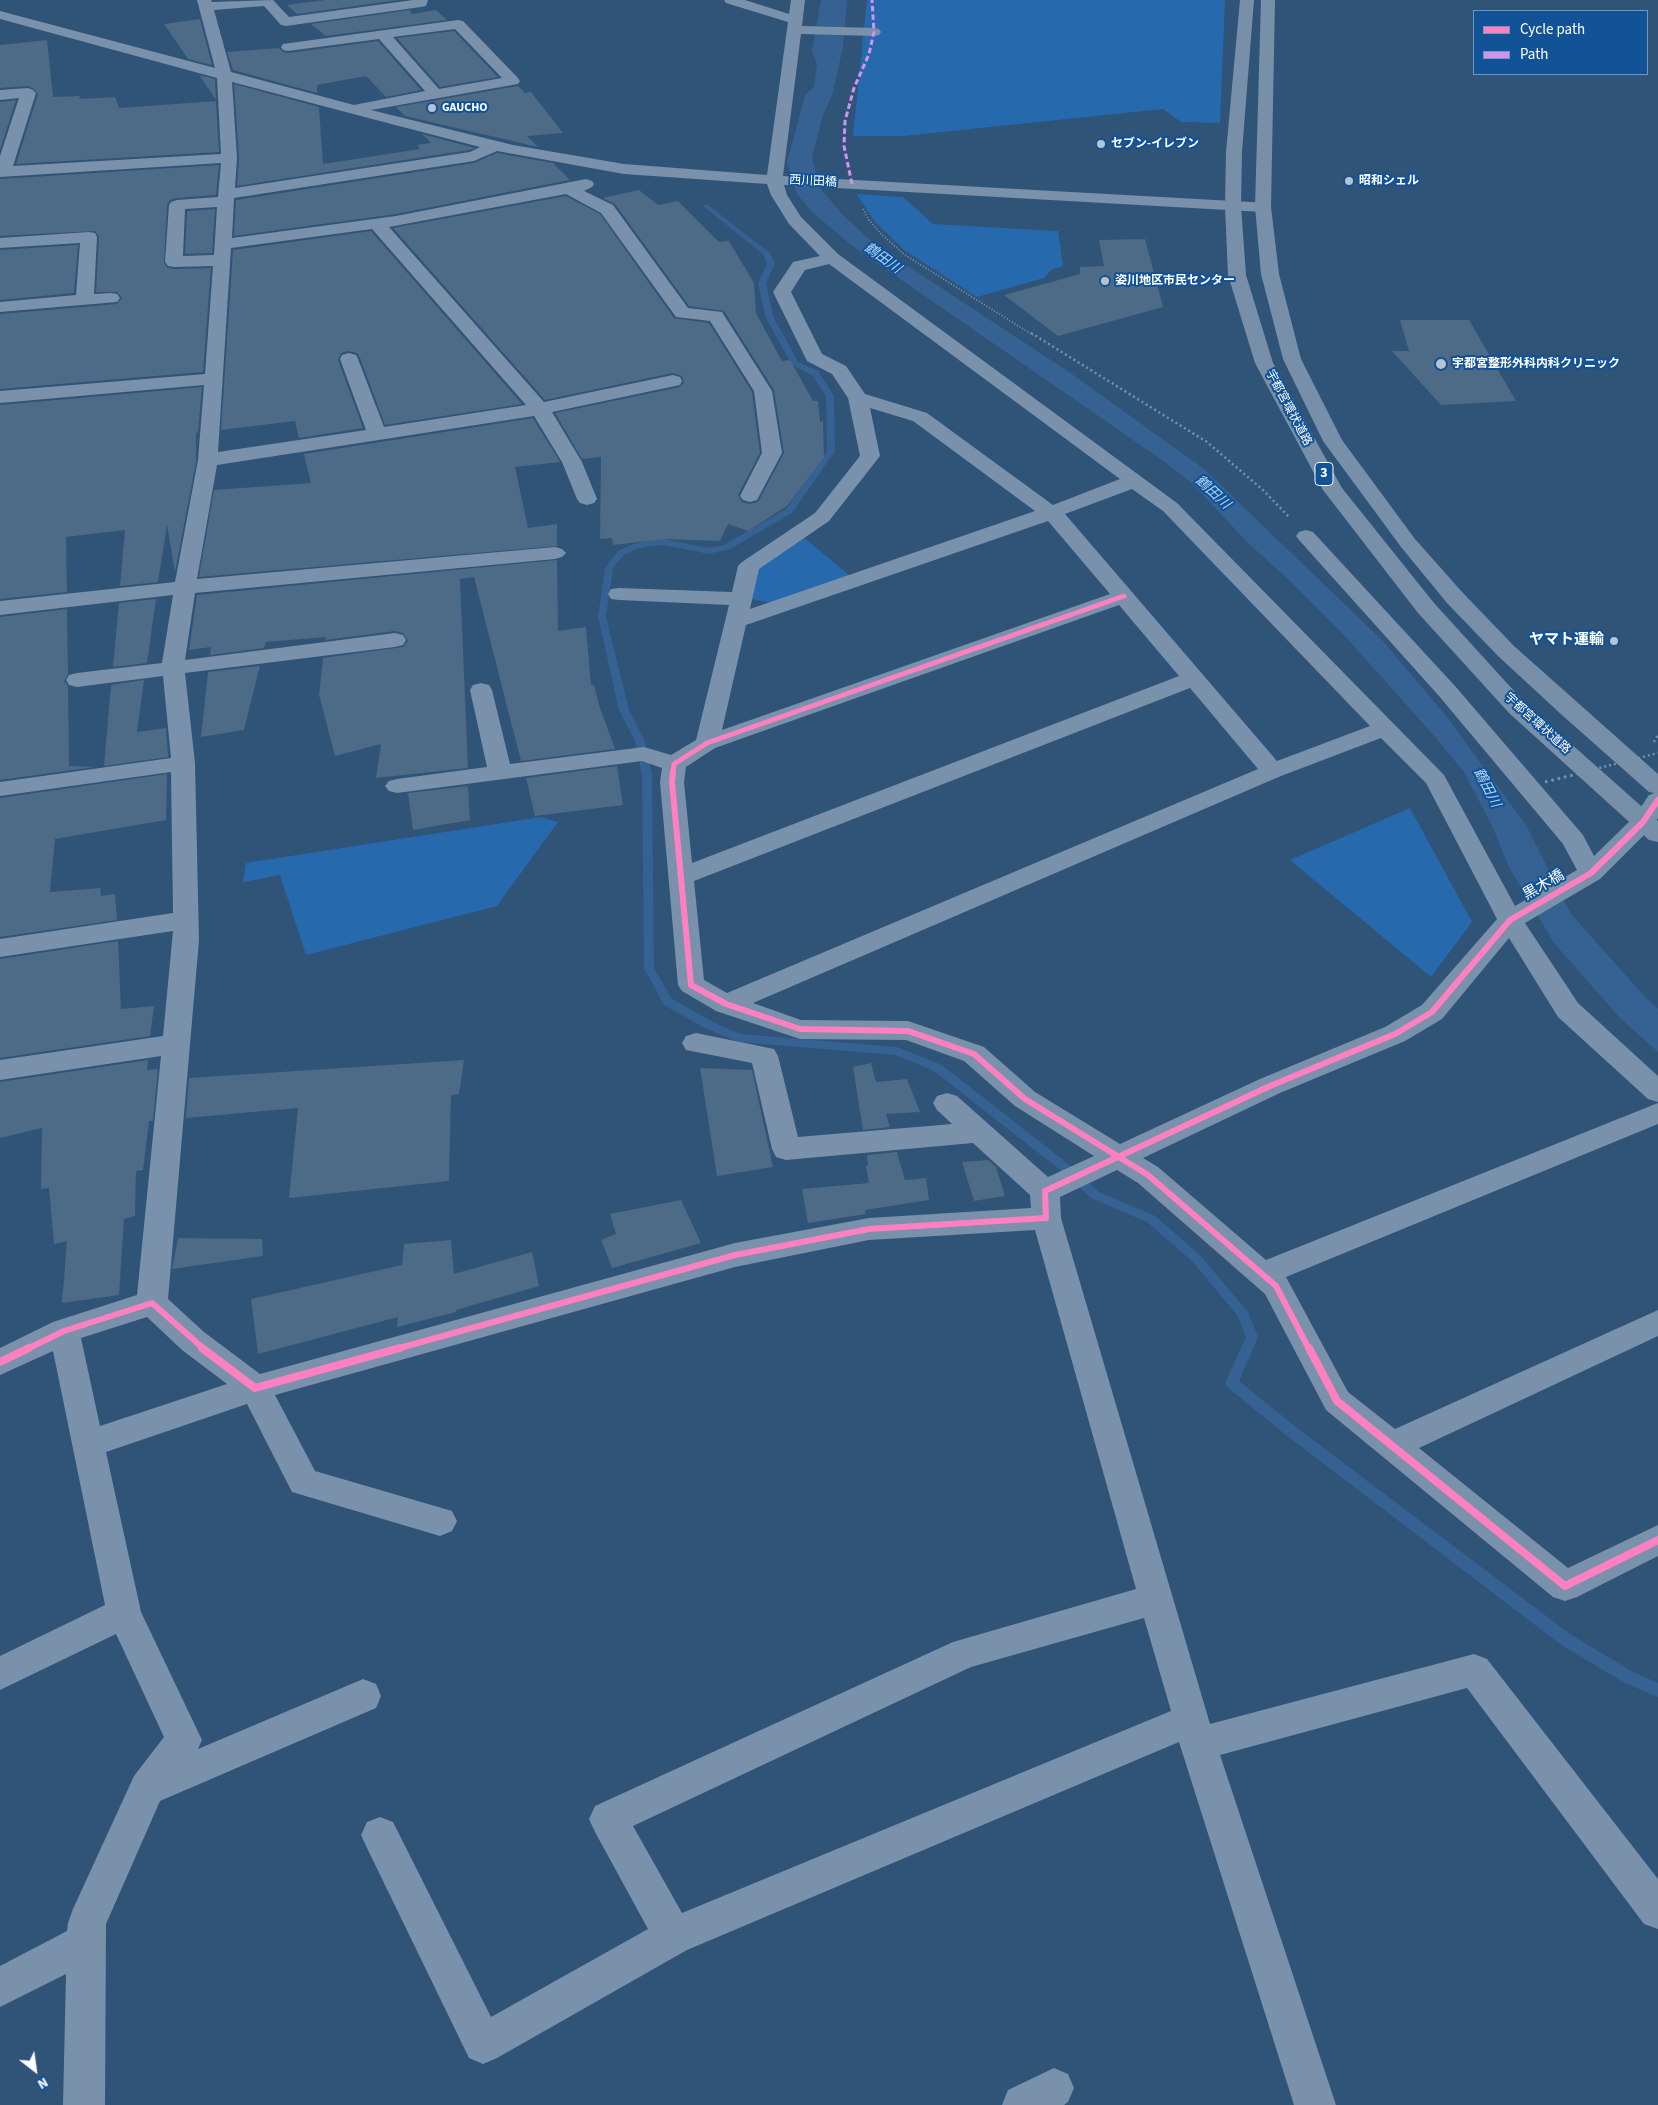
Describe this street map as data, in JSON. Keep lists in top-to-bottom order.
{
  "streets": {
    "main road": ["宇都宮環状道路", "3"],
    "street": ["西川田橋", "黒木橋"]
  },
  "crossings": [
    ["西川田橋", "宇都宮環状道路"],
    ["宇都宮環状道路", "黒木橋"]
  ],
  "water": ["鶴田川"],
  "places": [
    "GAUCHO",
    "セブン-イレブン",
    "昭和シェル",
    "姿川地区市民センター",
    "宇都宮整形外科内科クリニック",
    "ヤマト運輸"
  ],
  "legend": ["Cycle path", "Path"],
  "north": "bottom right"
}
